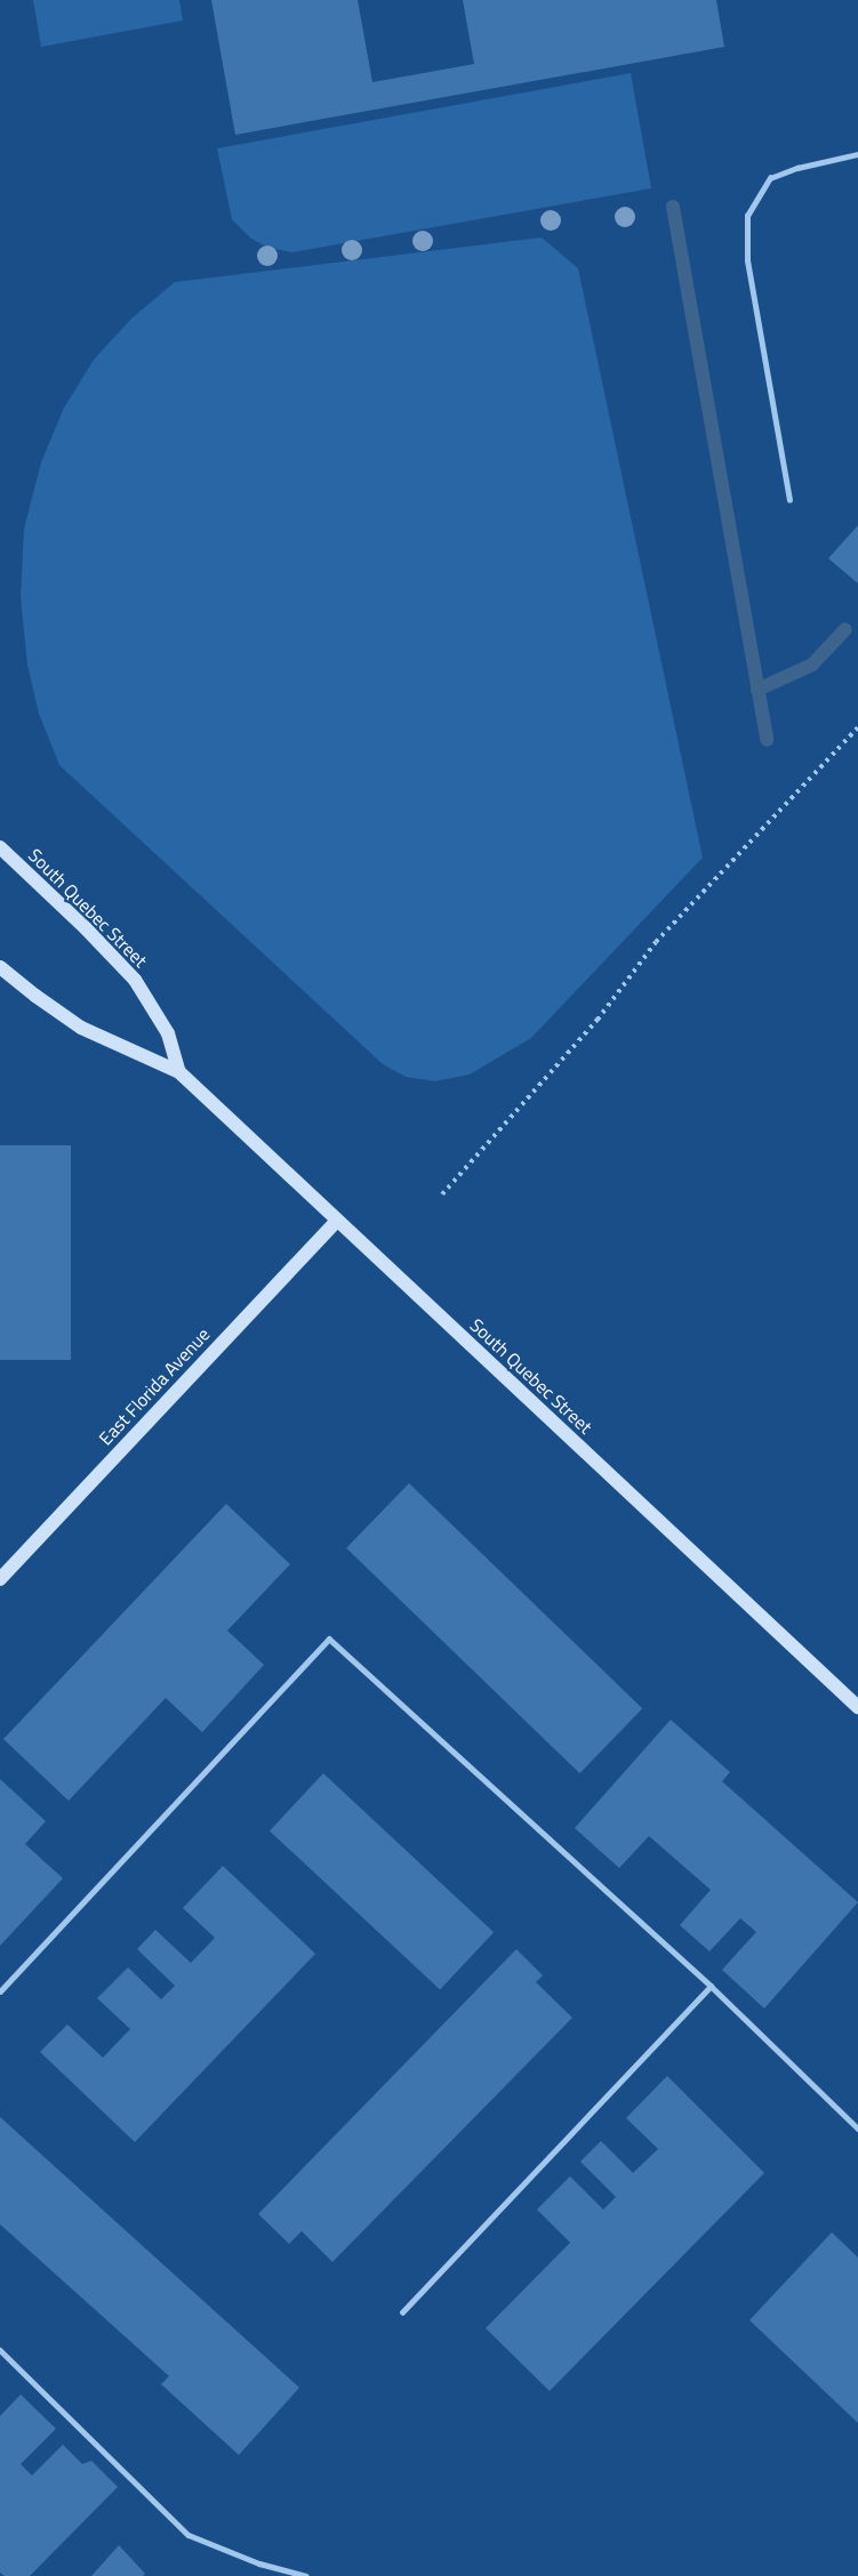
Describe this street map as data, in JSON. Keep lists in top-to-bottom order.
{
  "streets": {
    "main road": ["South Quebec Street", "East Florida Avenue"]
  },
  "crossings": [
    ["South Quebec Street", "East Florida Avenue"]
  ]
}
